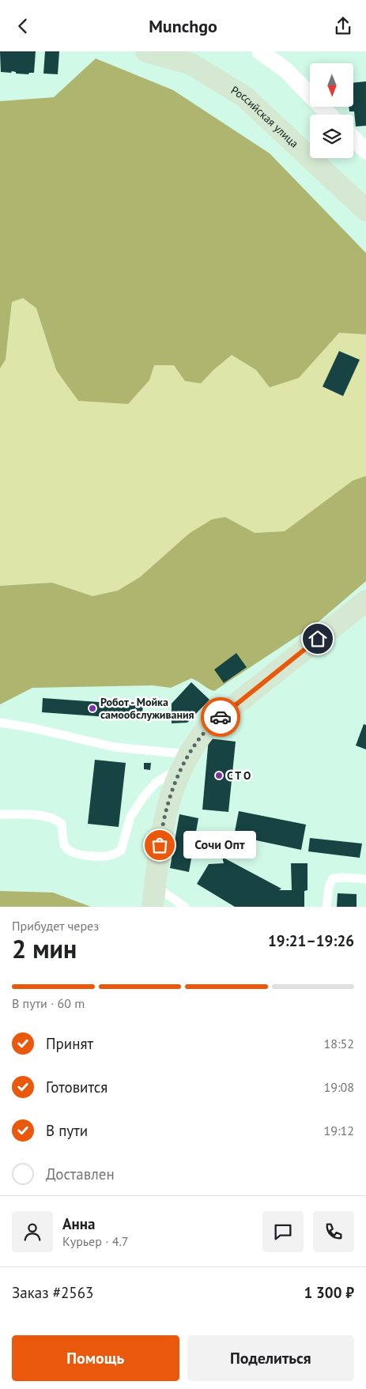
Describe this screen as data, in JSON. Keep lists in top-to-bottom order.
{
  "streets": {
    "main road": ["Российская улица"]
  },
  "places": ["Робот - Мойка самообслуживания", "С Т О", "Сочи Опт"],
  "north": "bottom",
  "page": {
    "header": "Munchgo",
    "bubble": "Сочи Опт",
    "heading": ["2 мин", "Прибудет через", "19:21–19:26"],
    "panel": [
      "Анна",
      "Курьер · 4.7",
      "Заказ #2563",
      "1 300 ₽"
    ],
    "bar": "В пути · 60 m",
    "list": [
      ["Принят", "18:52"],
      ["Готовится", "19:08"],
      ["В пути", "19:12"],
      "Доставлен"
    ],
    "buttons": ["Помощь", "Поделиться"]
  }
}
